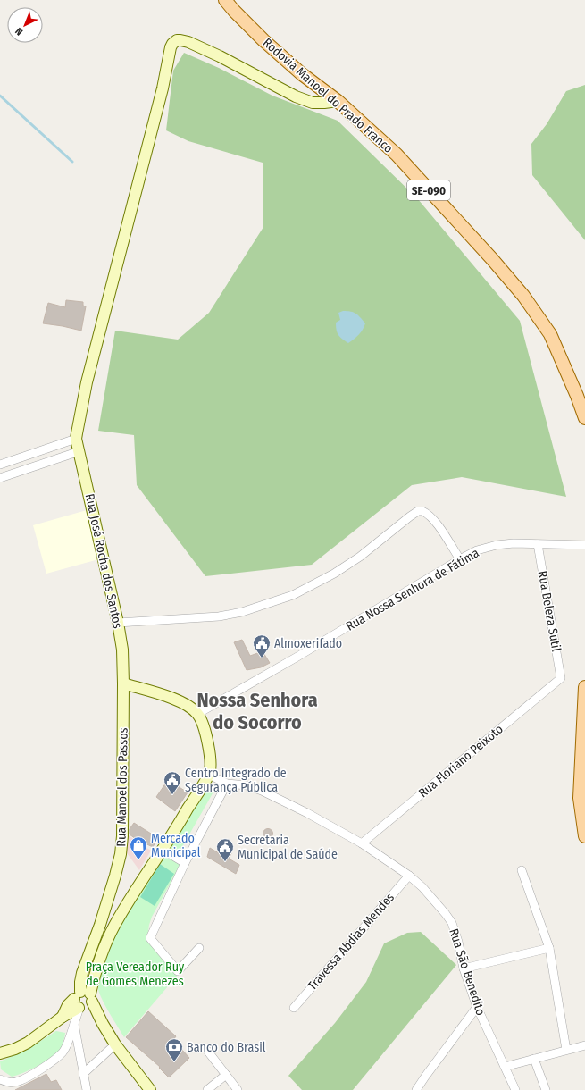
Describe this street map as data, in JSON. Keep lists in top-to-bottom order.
{
  "streets": {
    "main road": ["Rodovia Manoel do Prado Franco", "SE-090"],
    "street": [
      "Rua José Rocha dos Santos",
      "Rua Nossa Senhora de Fátima",
      "Rua Beleza Sutil",
      "Rua Floriano Peixoto",
      "Rua Manoel dos Passos",
      "Travessa Abdias Mendes",
      "Rua São Benedito"
    ]
  },
  "crossings": [
    ["Rodovia Manoel do Prado Franco", "Rua José Rocha dos Santos"],
    ["Rua José Rocha dos Santos", "Rua Manoel dos Passos"],
    ["Rua Nossa Senhora de Fátima", "Rua Beleza Sutil"],
    ["Rua Beleza Sutil", "Rua Floriano Peixoto"],
    ["Rua Floriano Peixoto", "Rua São Benedito"],
    ["Travessa Abdias Mendes", "Rua São Benedito"]
  ],
  "districts": ["Nossa Senhora do Socorro"],
  "parks": ["Praça Vereador Ruy de Gomes Menezes"],
  "places": {
    "public building": ["Almoxerifado", "Centro Integrado de Segurança Pública", "Secretaria Municipal de Saúde"],
    "shop": ["Mercado Municipal"],
    "bank": ["Banco do Brasil"]
  },
  "north": "bottom left"
}
